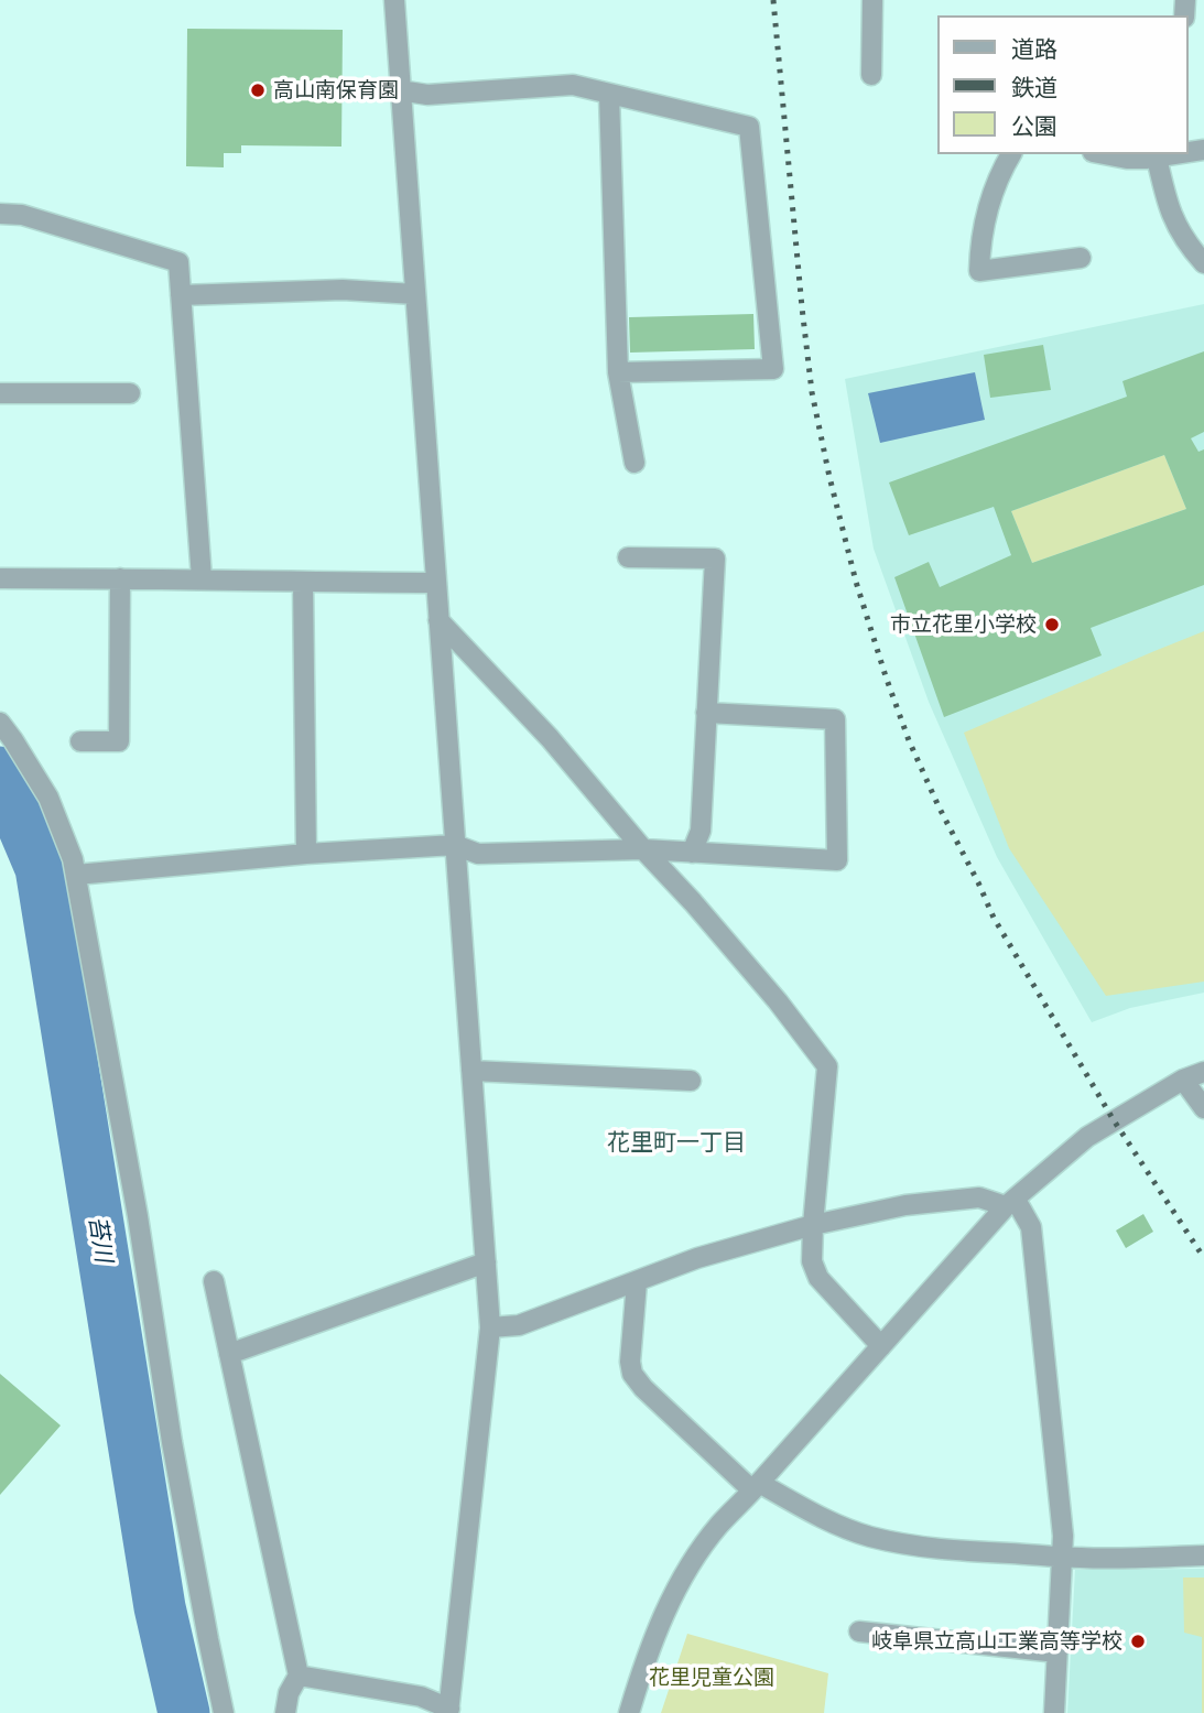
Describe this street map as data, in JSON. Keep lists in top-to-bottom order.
{
  "districts": ["花里町一丁目"],
  "water": ["苔川"],
  "parks": ["花里児童公園"],
  "places": ["高山南保育園", "市立花里小学校", "岐阜県立高山工業高等学校"],
  "legend": ["道路", "鉄道", "公園"]
}
